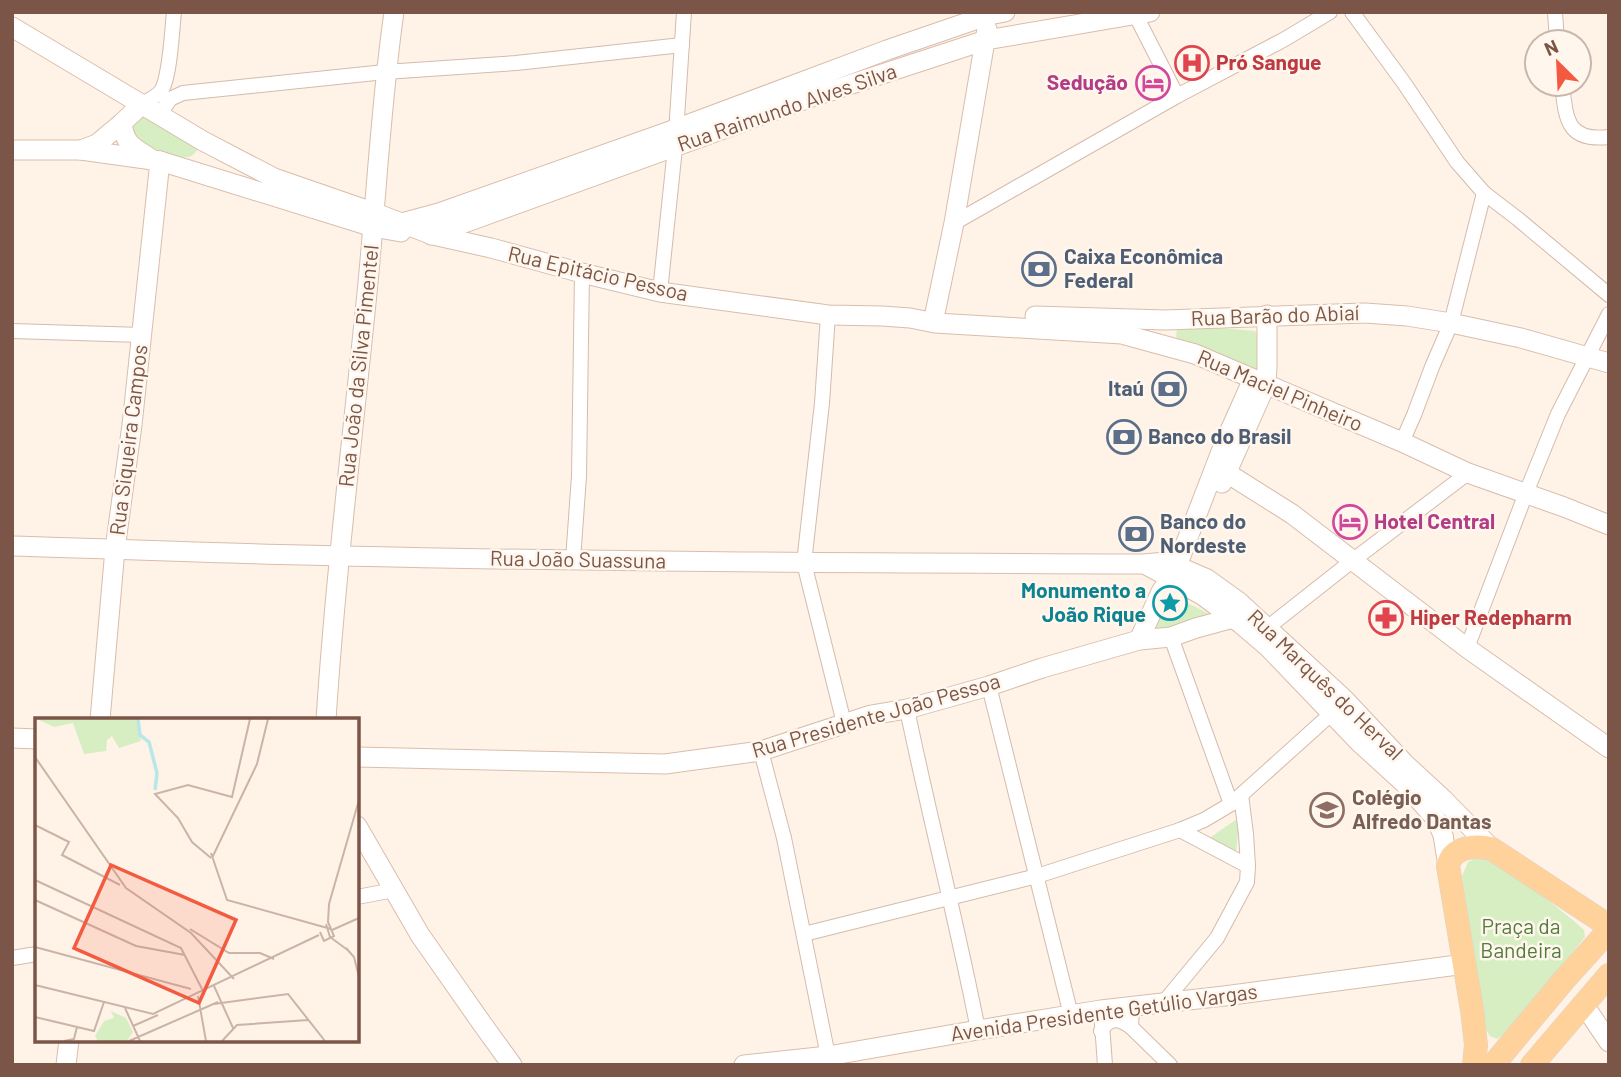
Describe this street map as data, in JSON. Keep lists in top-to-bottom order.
{
  "streets": {
    "main road": [
      "Rua Raimundo Alves Silva",
      "Rua Epitácio Pessoa",
      "Rua Barão do Abiaí",
      "Rua João da Silva Pimentel",
      "Rua Maciel Pinheiro",
      "Rua Siqueira Campos",
      "Rua João Suassuna",
      "Rua Marquês do Herval",
      "Rua Presidente João Pessoa",
      "Avenida Presidente Getúlio Vargas"
    ]
  },
  "crossings": [
    ["Rua Raimundo Alves Silva", "Rua Epitácio Pessoa"],
    ["Rua Epitácio Pessoa", "Rua Barão do Abiaí"],
    ["Rua Epitácio Pessoa", "Rua João da Silva Pimentel"],
    ["Rua Epitácio Pessoa", "Rua Maciel Pinheiro"],
    ["Rua Barão do Abiaí", "Rua Maciel Pinheiro"],
    ["Rua João da Silva Pimentel", "Rua João Suassuna"],
    ["Rua Siqueira Campos", "Rua João Suassuna"],
    ["Rua João Suassuna", "Rua Marquês do Herval"],
    ["Rua Marquês do Herval", "Rua Presidente João Pessoa"]
  ],
  "parks": ["Praça da Bandeira"],
  "places": {
    "hospital": ["Pró Sangue"],
    "hotel": ["Sedução", "Hotel Central"],
    "bank": [
      "Caixa Econômica Federal",
      "Itaú",
      "Banco do Brasil",
      "Banco do Nordeste"
    ],
    "place": ["Monumento a João Rique"],
    "pharmacy": ["Hiper Redepharm"],
    "school or university": ["Colégio Alfredo Dantas"]
  },
  "north": "top left"
}
